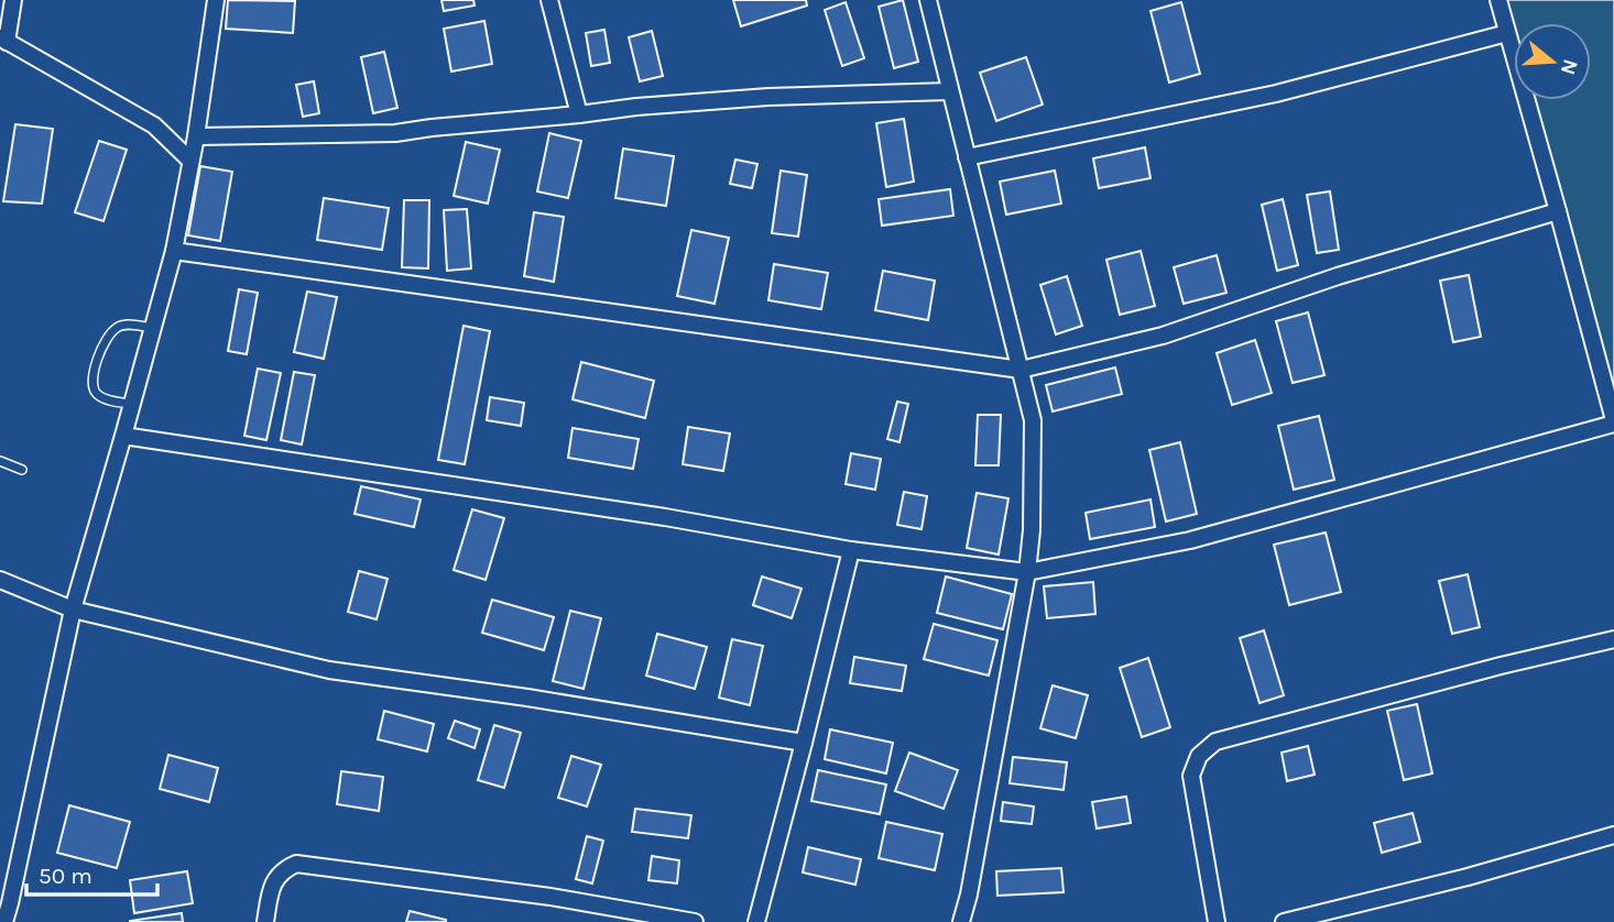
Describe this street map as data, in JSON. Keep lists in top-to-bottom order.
{
  "scale_bar": "50 m",
  "north": "right"
}
